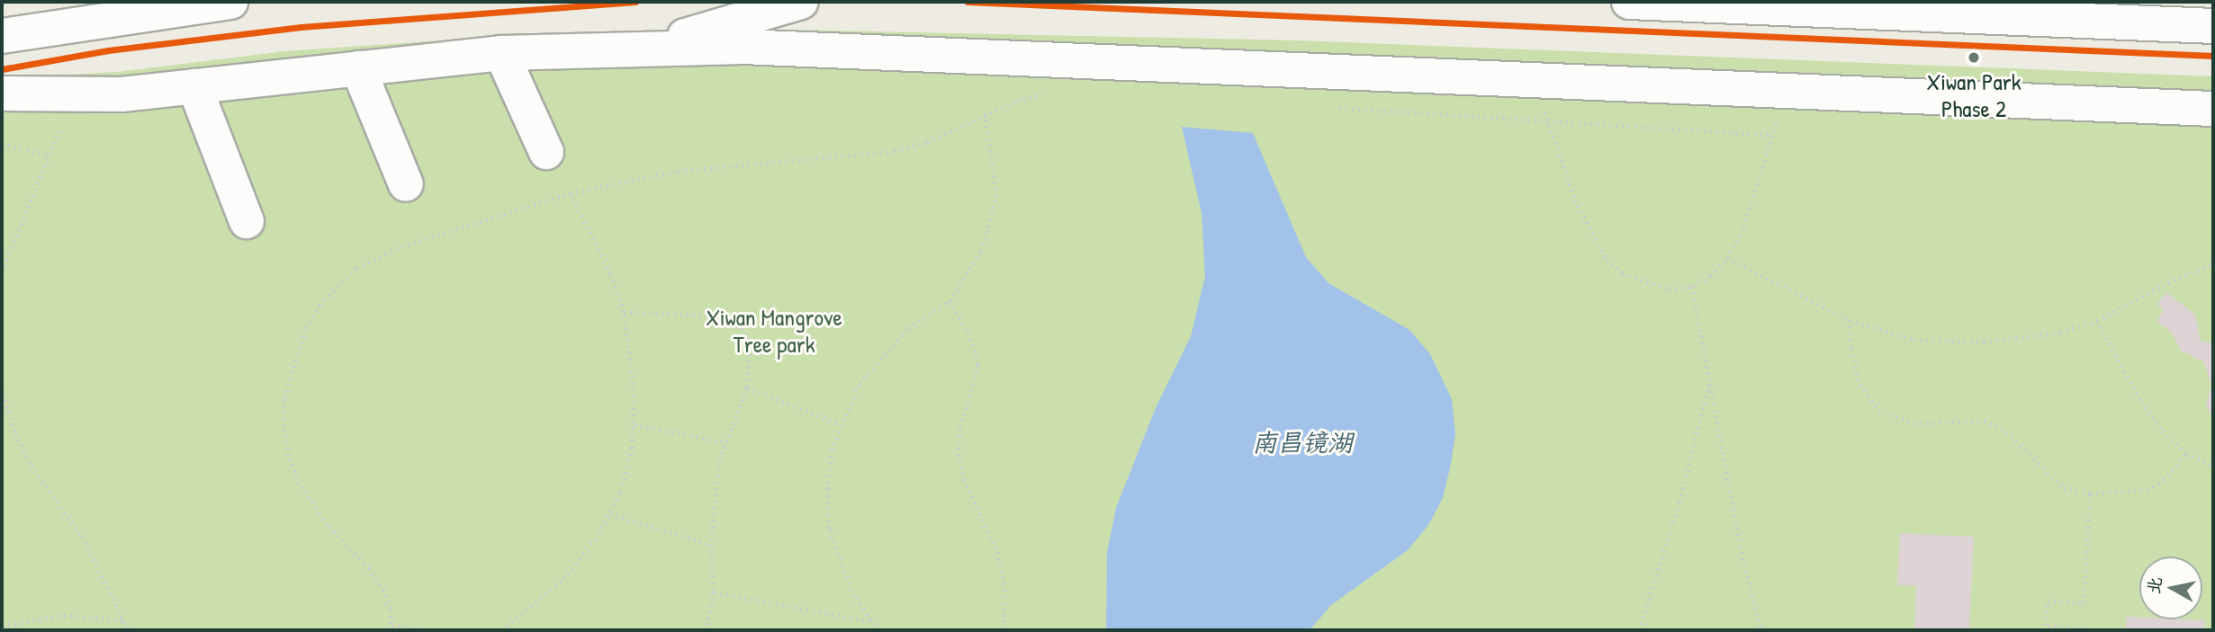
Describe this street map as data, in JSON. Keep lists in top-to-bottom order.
{
  "water": ["南昌镜湖"],
  "parks": ["Xiwan Mangrove Tree park"],
  "places": ["Xiwan Park Phase 2"],
  "north": "left"
}
